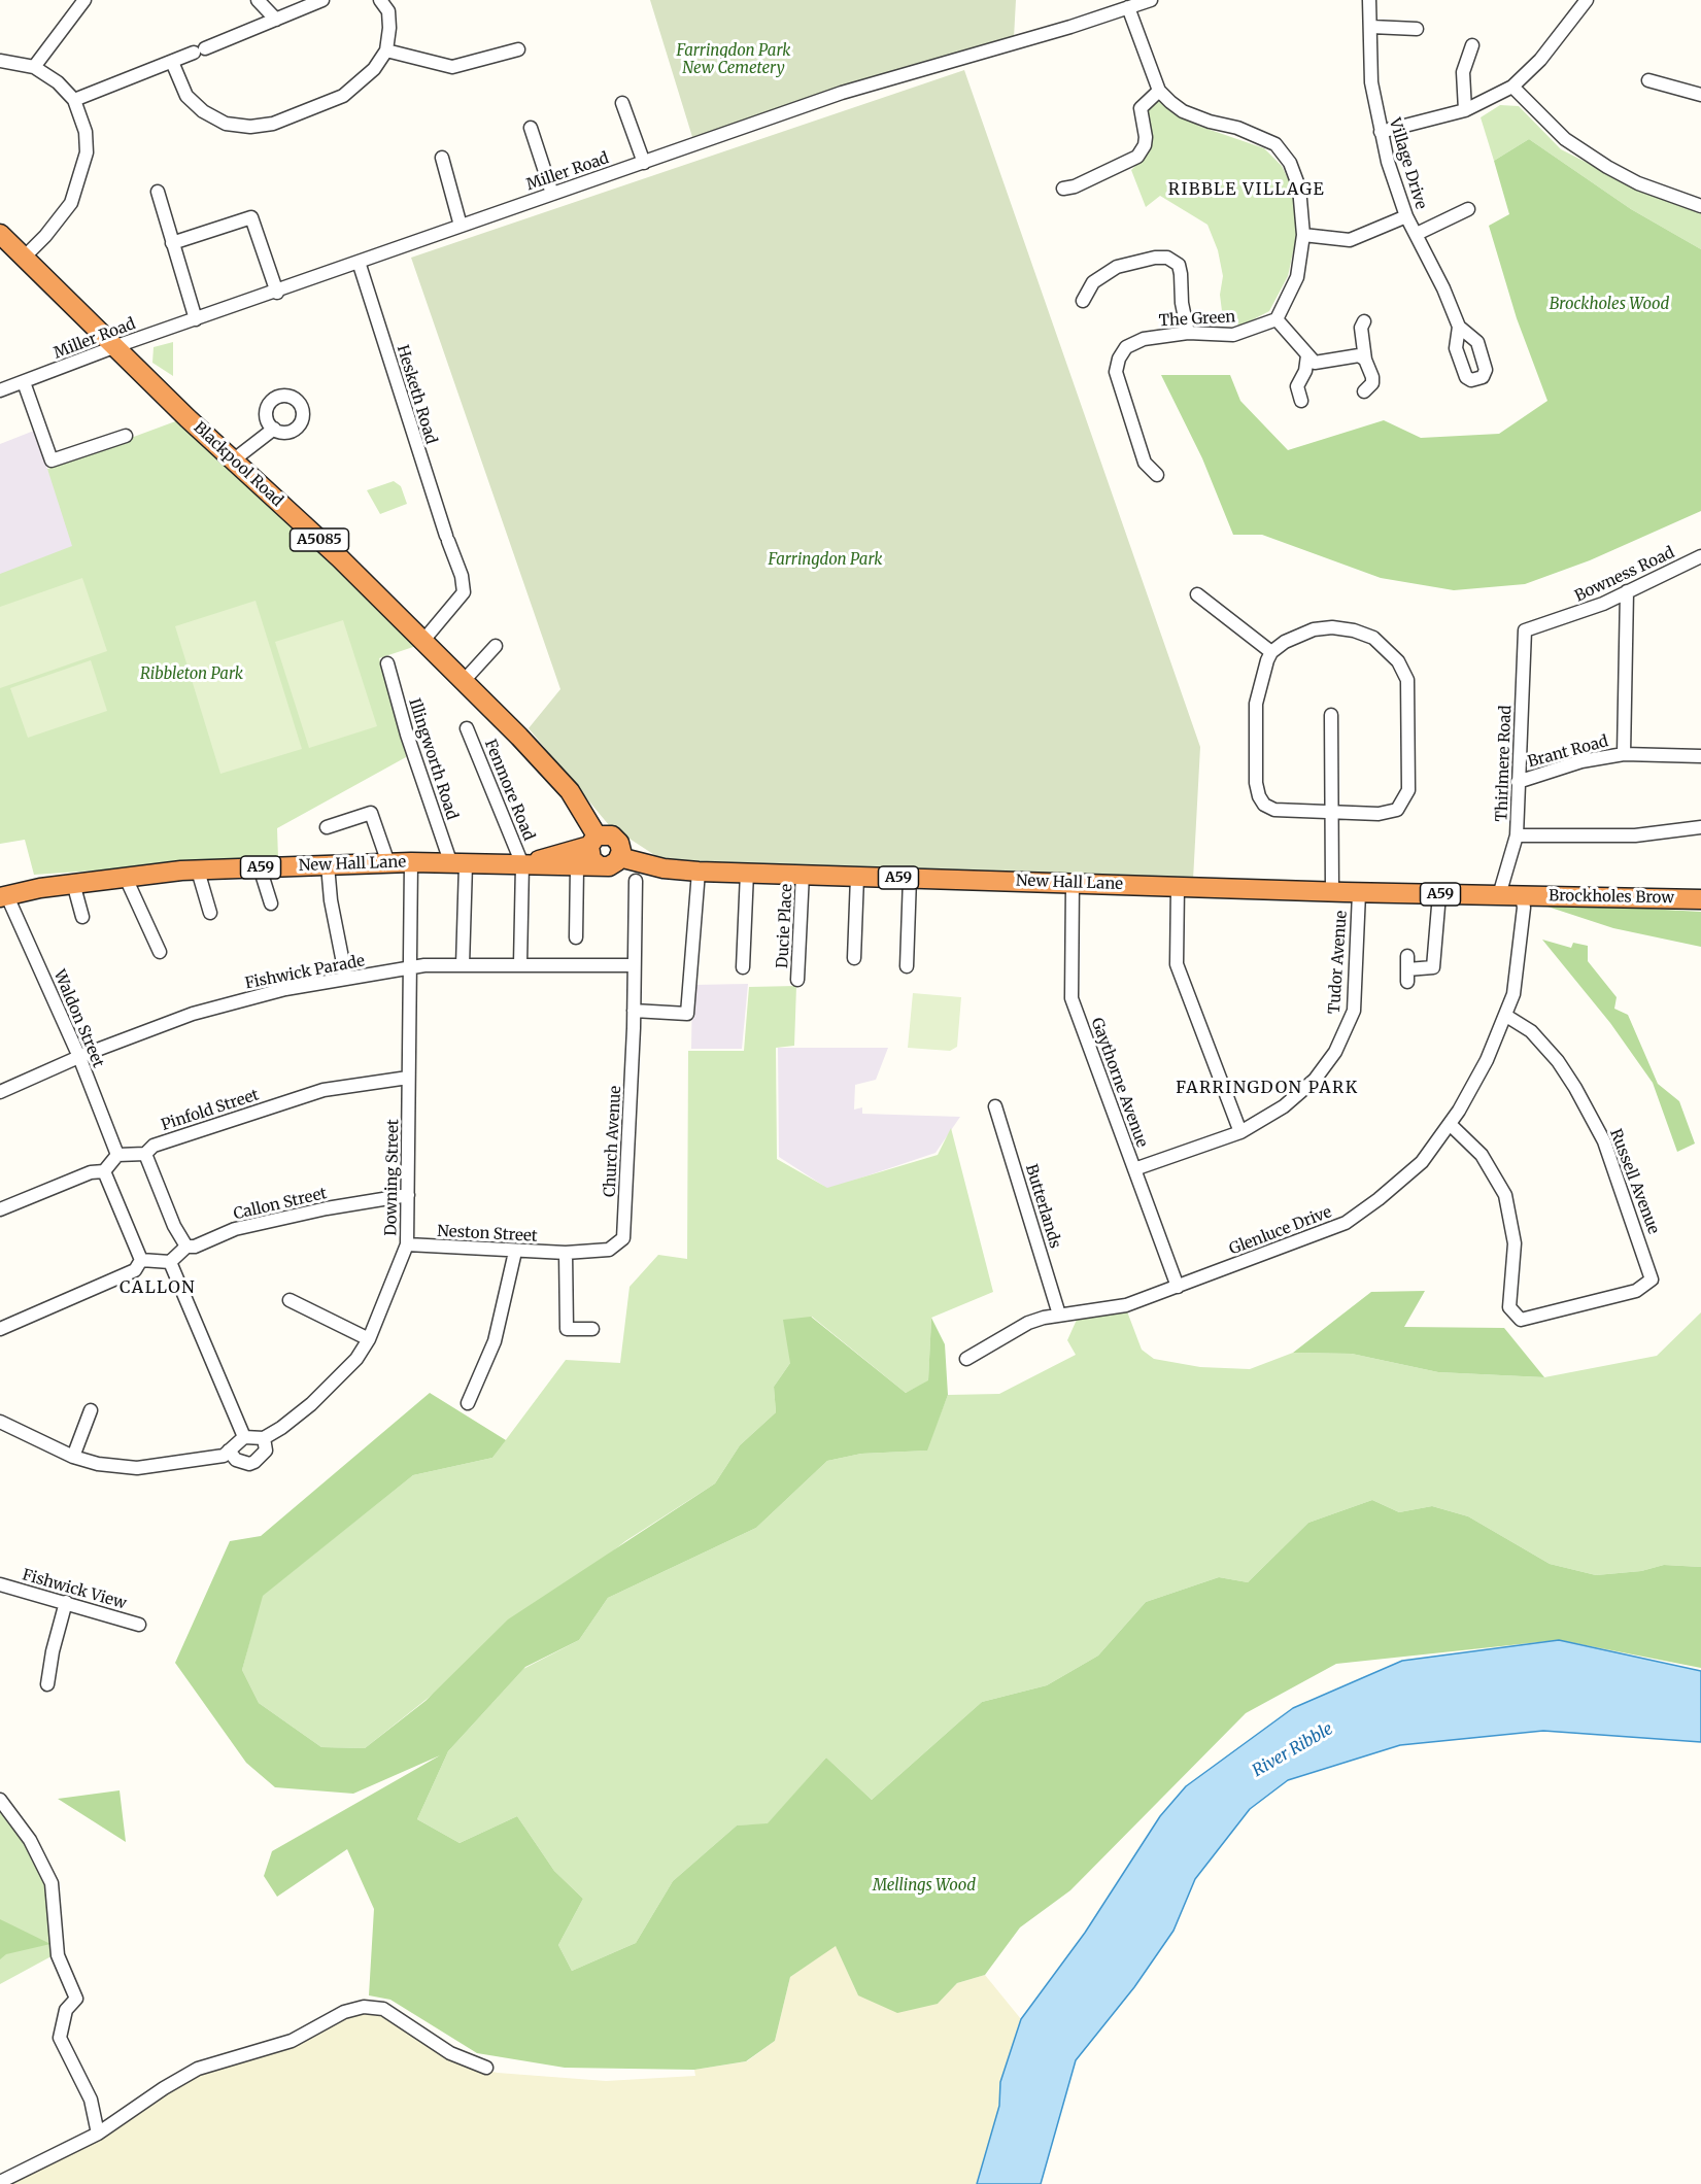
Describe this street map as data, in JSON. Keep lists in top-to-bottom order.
{
  "streets": {
    "highway": [
      "Blackpool Road",
      "A5085",
      "New Hall Lane",
      "A59",
      "Brockholes Brow"
    ],
    "street": [
      "Village Drive",
      "Miller Road",
      "The Green",
      "Hesketh Road",
      "Bowness Road",
      "Brant Road",
      "Illingworth Road",
      "Thirlmere Road",
      "Fenmore Road",
      "Ducie Place",
      "Tudor Avenue",
      "Fishwick Parade",
      "Waldon Street",
      "Gaythorne Avenue",
      "Pinfold Street",
      "Church Avenue",
      "Downing Street",
      "Russell Avenue",
      "Callon Street",
      "Butterlands",
      "Glenluce Drive",
      "Neston Street",
      "Fishwick View"
    ]
  },
  "crossings": [
    ["Miller Road", "Hesketh Road"],
    ["Miller Road", "Blackpool Road"],
    ["Hesketh Road", "Blackpool Road"],
    ["Blackpool Road", "New Hall Lane"],
    ["Blackpool Road", "A59"],
    ["Bowness Road", "Thirlmere Road"],
    ["Brant Road", "Thirlmere Road"],
    ["Illingworth Road", "New Hall Lane"],
    ["Thirlmere Road", "New Hall Lane"],
    ["Fenmore Road", "New Hall Lane"],
    ["New Hall Lane", "A59"],
    ["New Hall Lane", "Brockholes Brow"],
    ["New Hall Lane", "Ducie Place"],
    ["New Hall Lane", "Tudor Avenue"],
    ["New Hall Lane", "Waldon Street"],
    ["New Hall Lane", "Gaythorne Avenue"],
    ["New Hall Lane", "Downing Street"],
    ["New Hall Lane", "Glenluce Drive"],
    ["Brockholes Brow", "Glenluce Drive"],
    ["Tudor Avenue", "Gaythorne Avenue"],
    ["Fishwick Parade", "Waldon Street"],
    ["Fishwick Parade", "Church Avenue"],
    ["Fishwick Parade", "Downing Street"],
    ["Waldon Street", "Pinfold Street"],
    ["Gaythorne Avenue", "Glenluce Drive"],
    ["Pinfold Street", "Downing Street"],
    ["Church Avenue", "Neston Street"],
    ["Downing Street", "Callon Street"],
    ["Downing Street", "Neston Street"],
    ["Russell Avenue", "Glenluce Drive"],
    ["Butterlands", "Glenluce Drive"]
  ],
  "districts": ["RIBBLE VILLAGE", "FARRINGDON PARK", "CALLON"],
  "water": ["River Ribble"],
  "parks": [
    "Farringdon Park New Cemetery",
    "Brockholes Wood",
    "Farringdon Park",
    "Ribbleton Park",
    "Mellings Wood"
  ]
}
